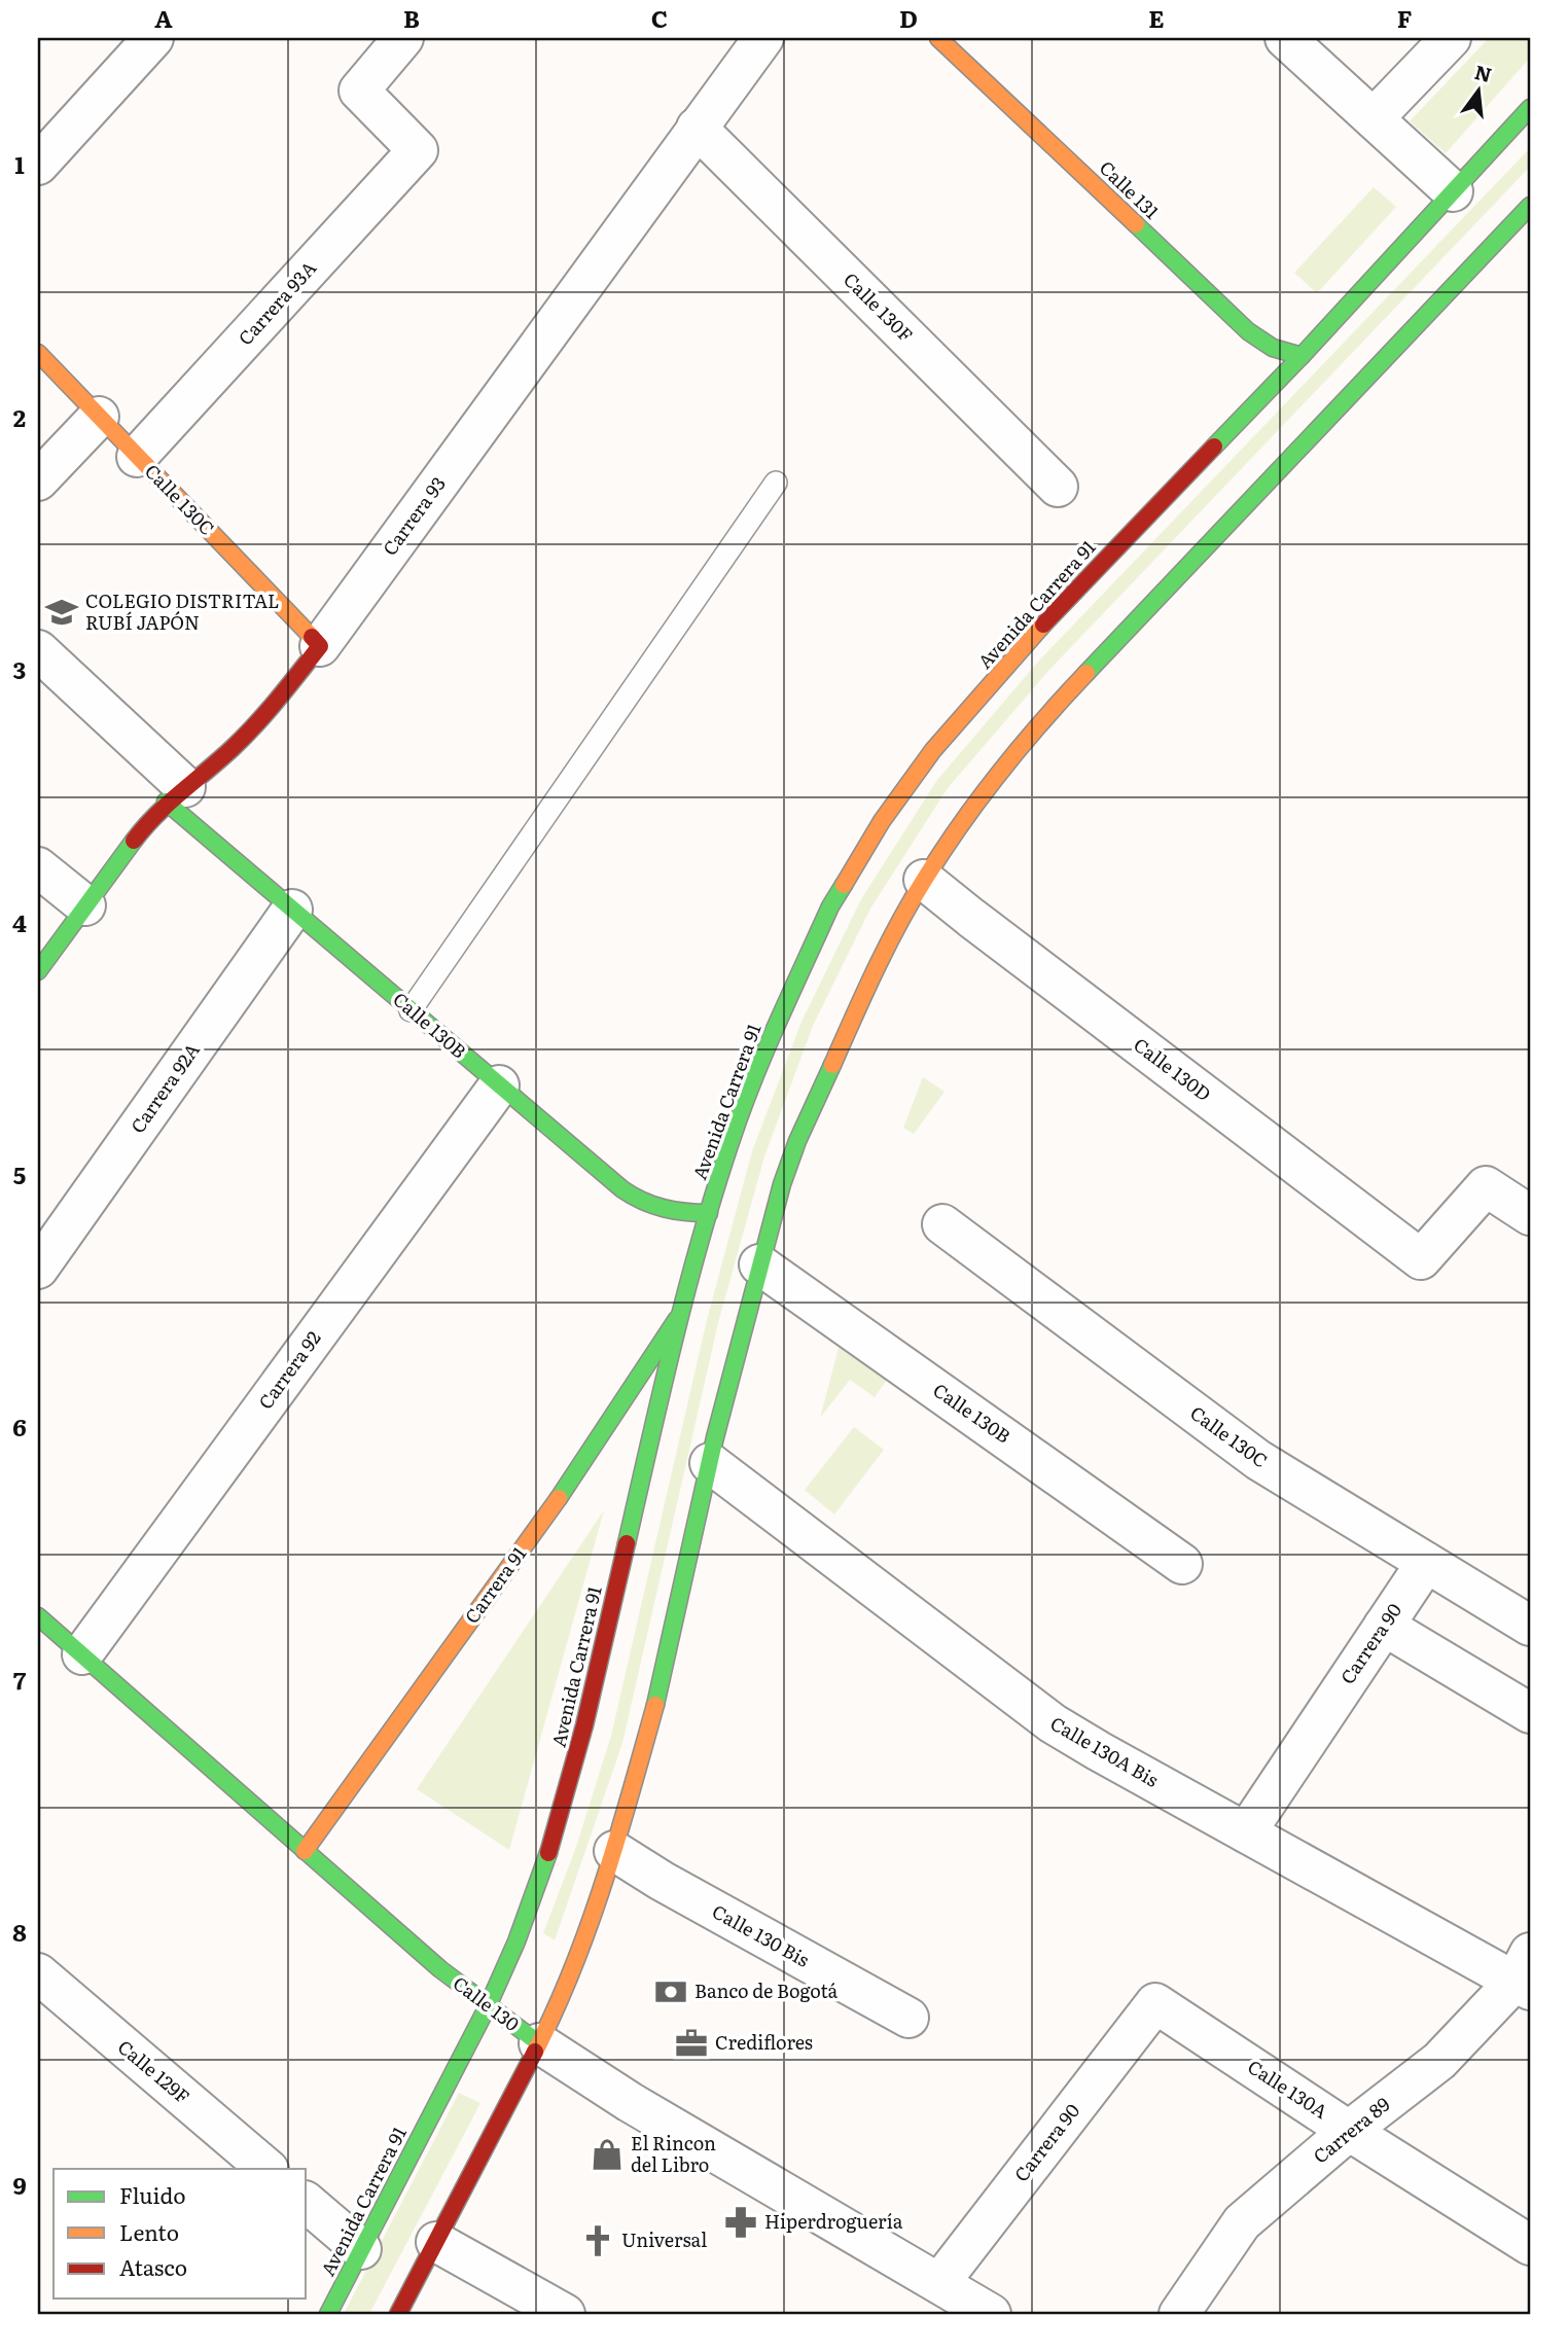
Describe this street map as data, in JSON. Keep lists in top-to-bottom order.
{
  "streets": {
    "main road": [
      "Calle 131",
      "Calle 130C",
      "Carrera 93",
      "Avenida Carrera 91",
      "Calle 130B",
      "Carrera 91",
      "Calle 130"
    ],
    "street": [
      "Carrera 93A",
      "Calle 130F",
      "Calle 130D",
      "Carrera 92A",
      "Carrera 92",
      "Carrera 90",
      "Calle 130A Bis",
      "Calle 130 Bis",
      "Calle 129F",
      "Calle 130A",
      "Carrera 89"
    ]
  },
  "crossings": [
    ["Calle 131", "Avenida Carrera 91"],
    ["Carrera 93A", "Calle 130C"],
    ["Calle 130F", "Carrera 93"],
    ["Calle 130C", "Carrera 93"],
    ["Calle 130C", "Carrera 90"],
    ["Carrera 93", "Calle 130B"],
    ["Avenida Carrera 91", "Calle 130B"],
    ["Avenida Carrera 91", "Carrera 91"],
    ["Avenida Carrera 91", "Calle 130"],
    ["Calle 130B", "Carrera 92A"],
    ["Calle 130B", "Carrera 92"],
    ["Carrera 92", "Calle 130"],
    ["Carrera 91", "Calle 130"],
    ["Carrera 90", "Calle 130A Bis"],
    ["Carrera 90", "Calle 130"],
    ["Carrera 90", "Calle 130A"],
    ["Calle 130A Bis", "Carrera 89"],
    ["Calle 130A", "Carrera 89"]
  ],
  "places": {
    "school or university": ["COLEGIO DISTRITAL RUBÍ JAPÓN"],
    "bank": ["Banco de Bogotá"],
    "office": ["Crediflores"],
    "shop": ["El Rincon del Libro"],
    "pharmacy": ["Hiperdroguería"],
    "church": ["Universal"]
  },
  "legend": ["Fluido", "Lento", "Atasco"],
  "north": "top",
  "grid": {
    "columns": [
      "A",
      "B",
      "C",
      "D",
      "E",
      "F"
    ],
    "rows": [
      "1",
      "2",
      "3",
      "4",
      "5",
      "6",
      "7",
      "8",
      "9"
    ]
  }
}
